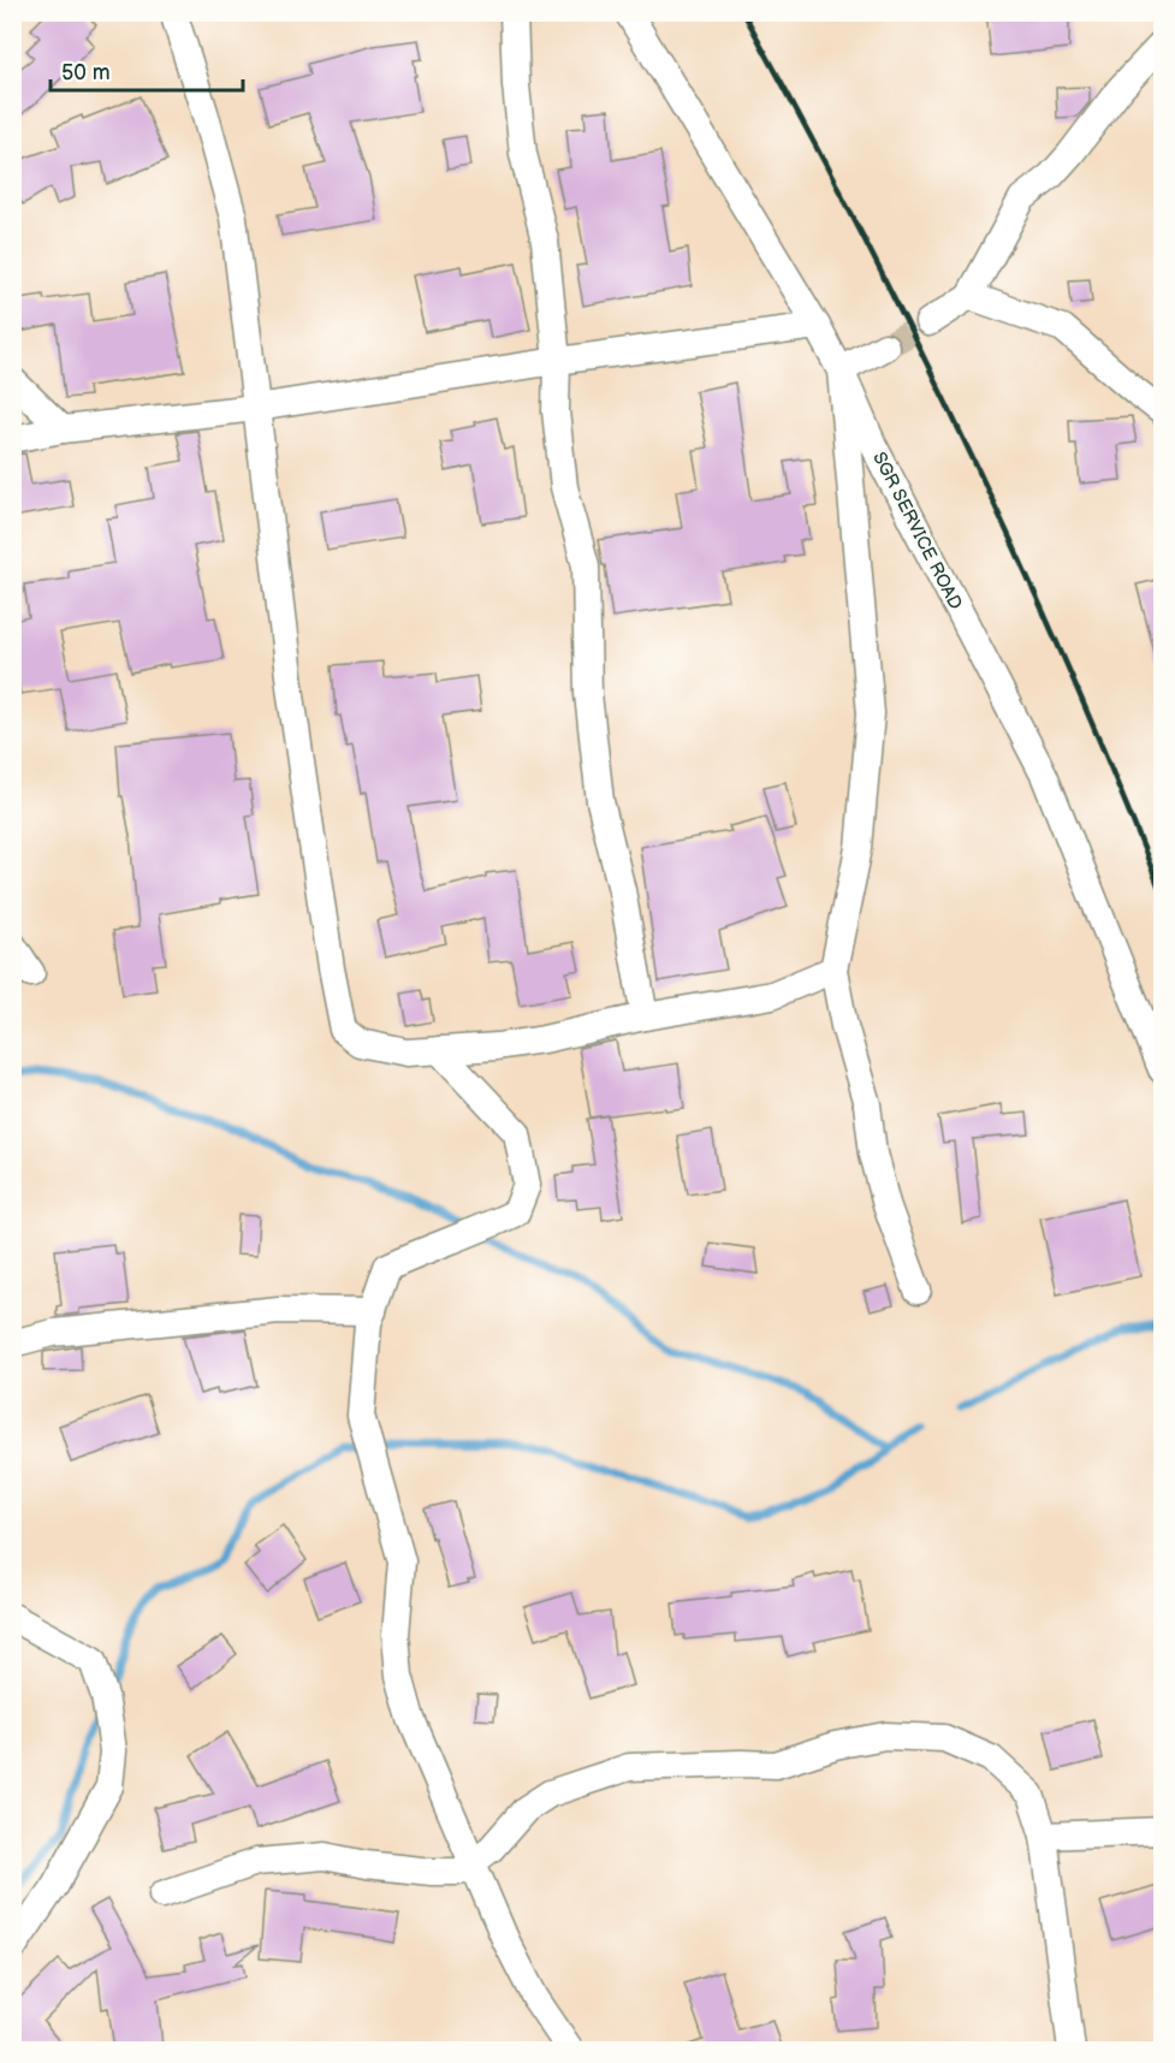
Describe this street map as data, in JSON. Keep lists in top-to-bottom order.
{
  "streets": {
    "street": ["SGR SERVICE ROAD"]
  },
  "scale_bar": "50 m"
}
